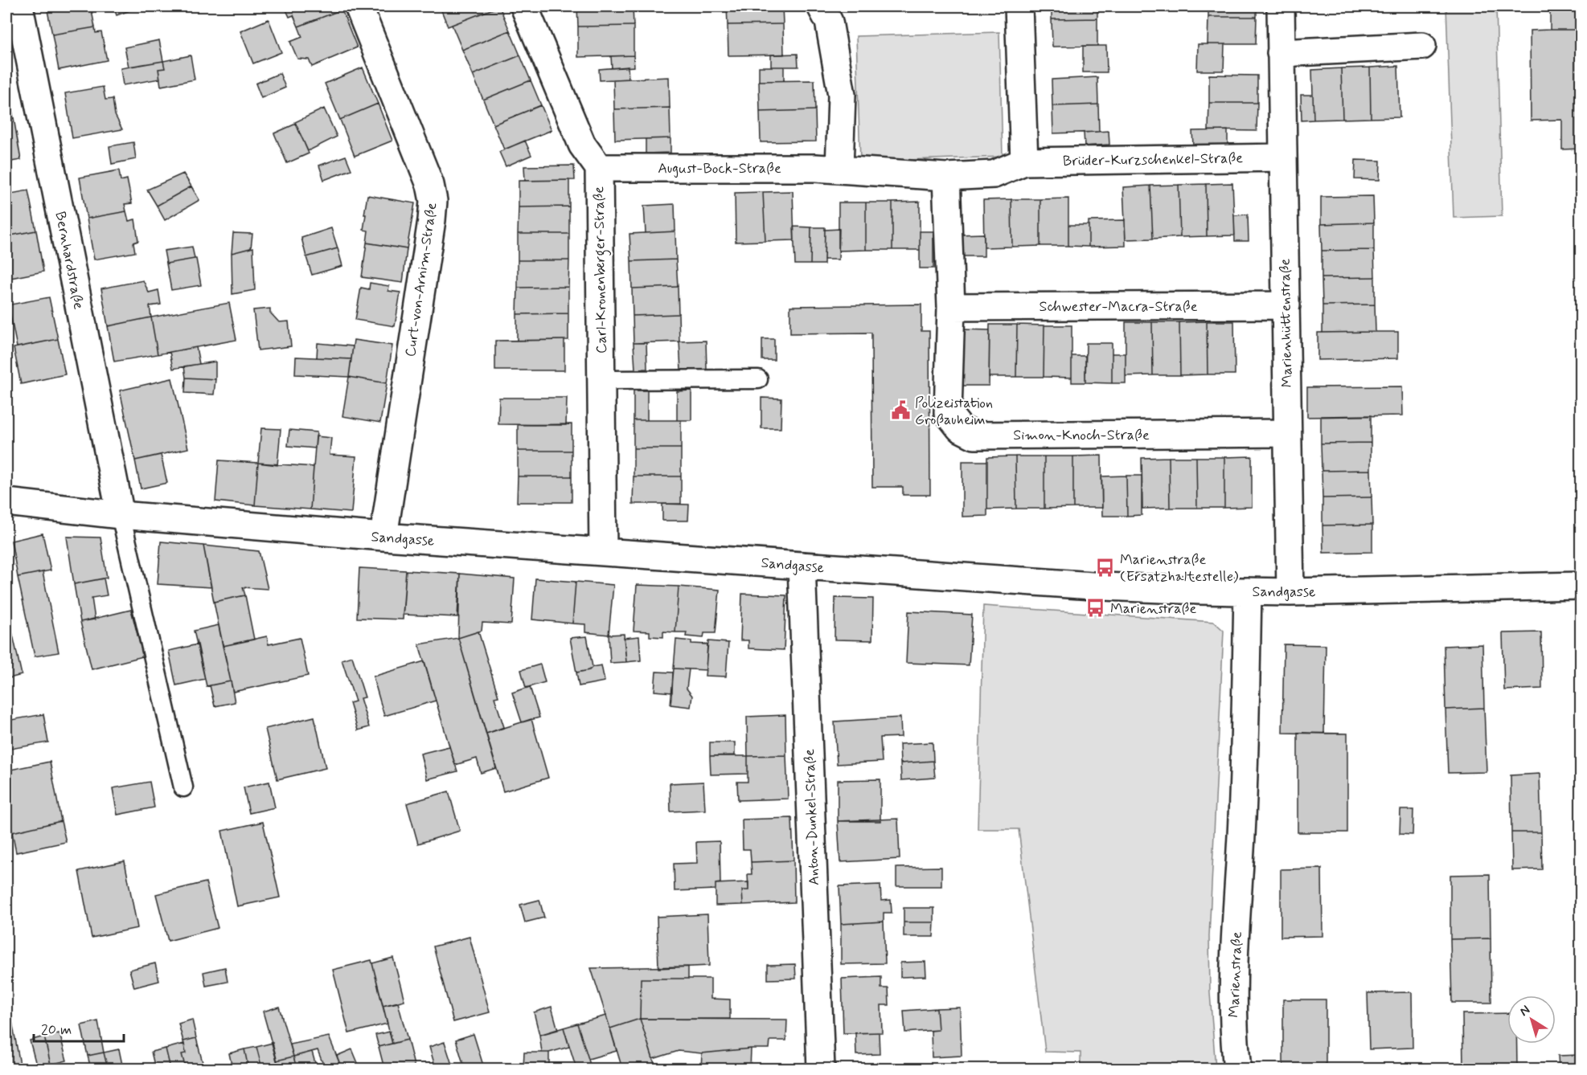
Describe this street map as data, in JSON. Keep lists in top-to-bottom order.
{
  "streets": {
    "street": [
      "Brüder-Kurzschenkel-Straße",
      "August-Bock-Straße",
      "Bernhardstraße",
      "Carl-Kronenberger-Straße",
      "Curt-von-Arnim-Straße",
      "Schwester-Macra-Straße",
      "Marienhüttenstraße",
      "Simon-Knoch-Straße",
      "Sandgasse",
      "Anton-Dunkel-Straße",
      "Marienstraße"
    ]
  },
  "crossings": [
    ["Brüder-Kurzschenkel-Straße", "August-Bock-Straße"],
    ["Brüder-Kurzschenkel-Straße", "Marienhüttenstraße"],
    ["August-Bock-Straße", "Carl-Kronenberger-Straße"],
    ["August-Bock-Straße", "Simon-Knoch-Straße"],
    ["Bernhardstraße", "Sandgasse"],
    ["Carl-Kronenberger-Straße", "Sandgasse"],
    ["Curt-von-Arnim-Straße", "Sandgasse"],
    ["Schwester-Macra-Straße", "Marienhüttenstraße"],
    ["Schwester-Macra-Straße", "Simon-Knoch-Straße"],
    ["Marienhüttenstraße", "Simon-Knoch-Straße"],
    ["Marienhüttenstraße", "Sandgasse"],
    ["Sandgasse", "Anton-Dunkel-Straße"],
    ["Sandgasse", "Marienstraße"]
  ],
  "places": {
    "public building": ["Polizeistation Großauheim"],
    "bus stop": ["Marienstraße (Ersatzhaltestelle)", "Marienstraße"]
  },
  "scale_bar": "20 m",
  "north": "top left"
}
